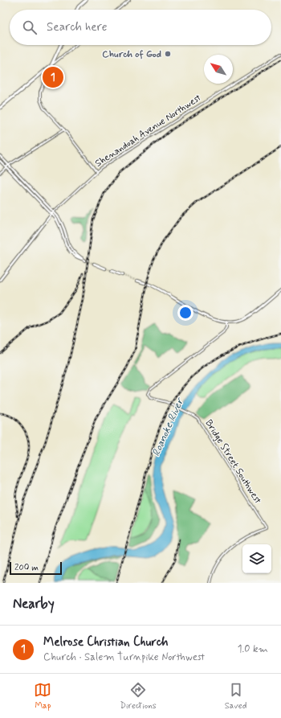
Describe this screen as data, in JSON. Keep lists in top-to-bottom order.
{
  "streets": {
    "main road": ["Shenandoah Avenue Northwest"],
    "street": ["Bridge Street Southwest"]
  },
  "water": ["Roanoke River"],
  "places": ["Church of God"],
  "scale_bar": "200 m",
  "north": "top left",
  "page": {
    "search": "Search here",
    "pins": "1",
    "scale": "200 m",
    "heading": "Nearby",
    "list": [
      {
        "mark": "1",
        "name": "Melrose Christian Church",
        "note": "Church · Salem Turnpike Northwest",
        "value": "1.0 km"
      }
    ],
    "nav": ["Map", "Directions", "Saved"]
  }
}
